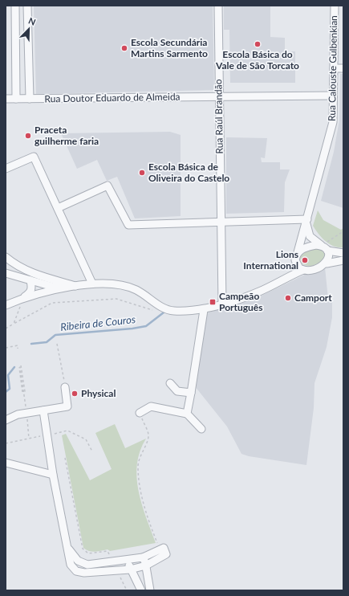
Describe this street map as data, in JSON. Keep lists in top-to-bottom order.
{
  "streets": {
    "street": ["Rua Calouste Gulbenkian", "Rua Doutor Eduardo de Almeida", "Rua Raúl Brandão"]
  },
  "crossings": [
    ["Rua Calouste Gulbenkian", "Rua Doutor Eduardo de Almeida"],
    ["Rua Doutor Eduardo de Almeida", "Rua Raúl Brandão"]
  ],
  "water": ["Ribeira de Couros"],
  "places": {
    "other": [
      "Escola Básica do Vale de São Torcato",
      "Escola Secundária Martins Sarmento",
      "Praceta guilherme faria",
      "Escola Básica de Oliveira do Castelo",
      "Lions International",
      "Camport",
      "Physical"
    ],
    "transit": ["Campeão Português"]
  },
  "north": "top right"
}
